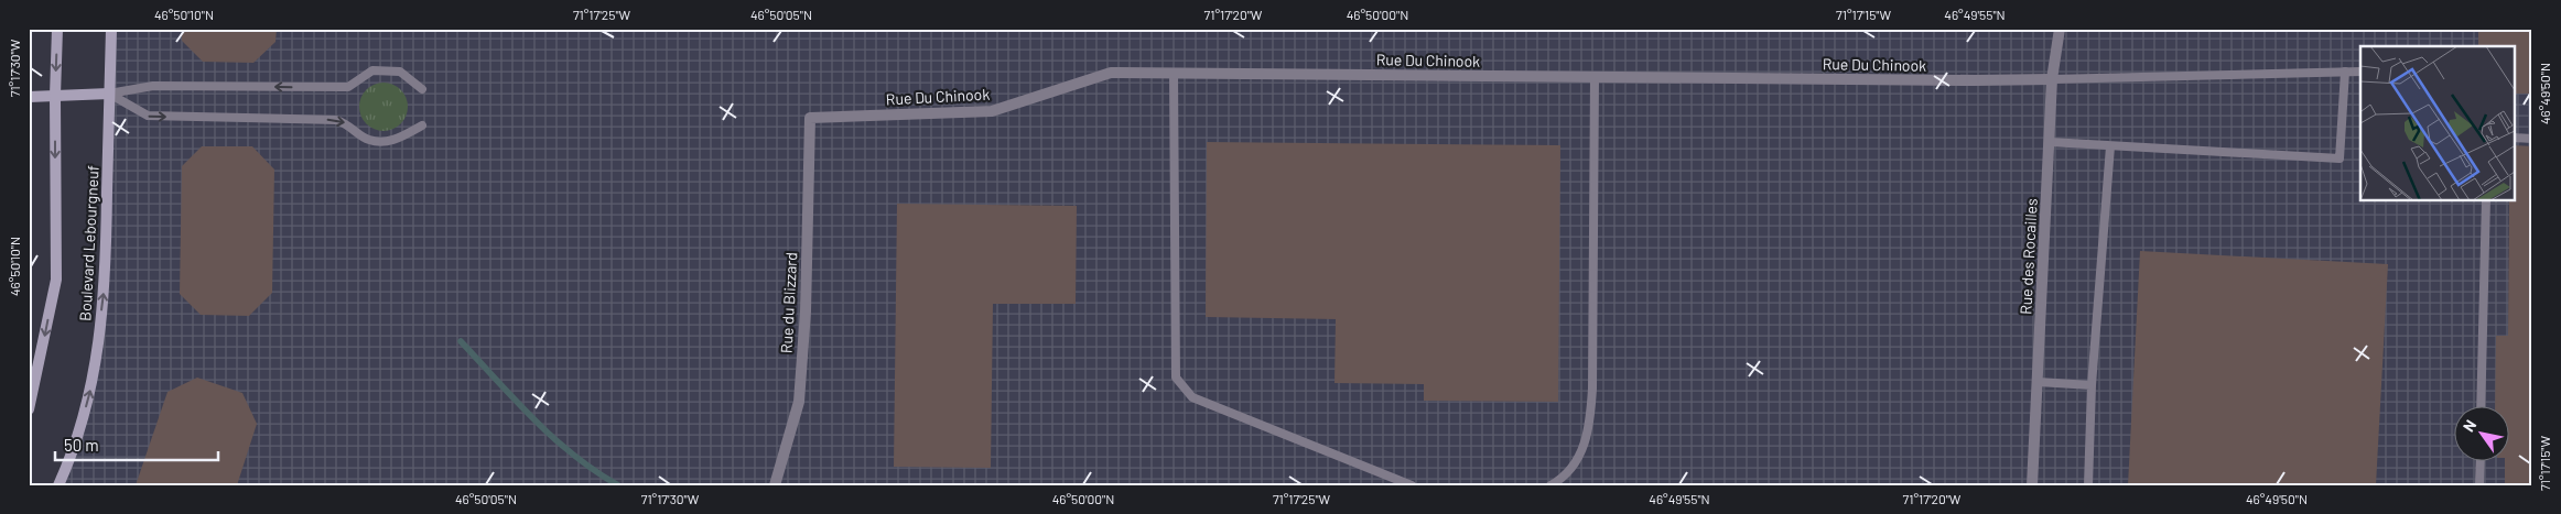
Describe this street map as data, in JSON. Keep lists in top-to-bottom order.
{
  "streets": {
    "main road": ["Boulevard Lebourgneuf"],
    "street": ["Rue Du Chinook", "Rue des Rocailles", "Rue du Blizzard"]
  },
  "crossings": [
    ["Rue Du Chinook", "Rue des Rocailles"],
    ["Rue Du Chinook", "Rue du Blizzard"]
  ],
  "scale_bar": "50 m",
  "north": "top left",
  "coordinates": [
    "46°50'10\"N",
    "71°17'25\"W",
    "46°50'05\"N",
    "71°17'20\"W",
    "46°50'00\"N",
    "71°17'15\"W",
    "46°49'55\"N",
    "71°17'30\"W",
    "46°49'50\"N"
  ]
}
